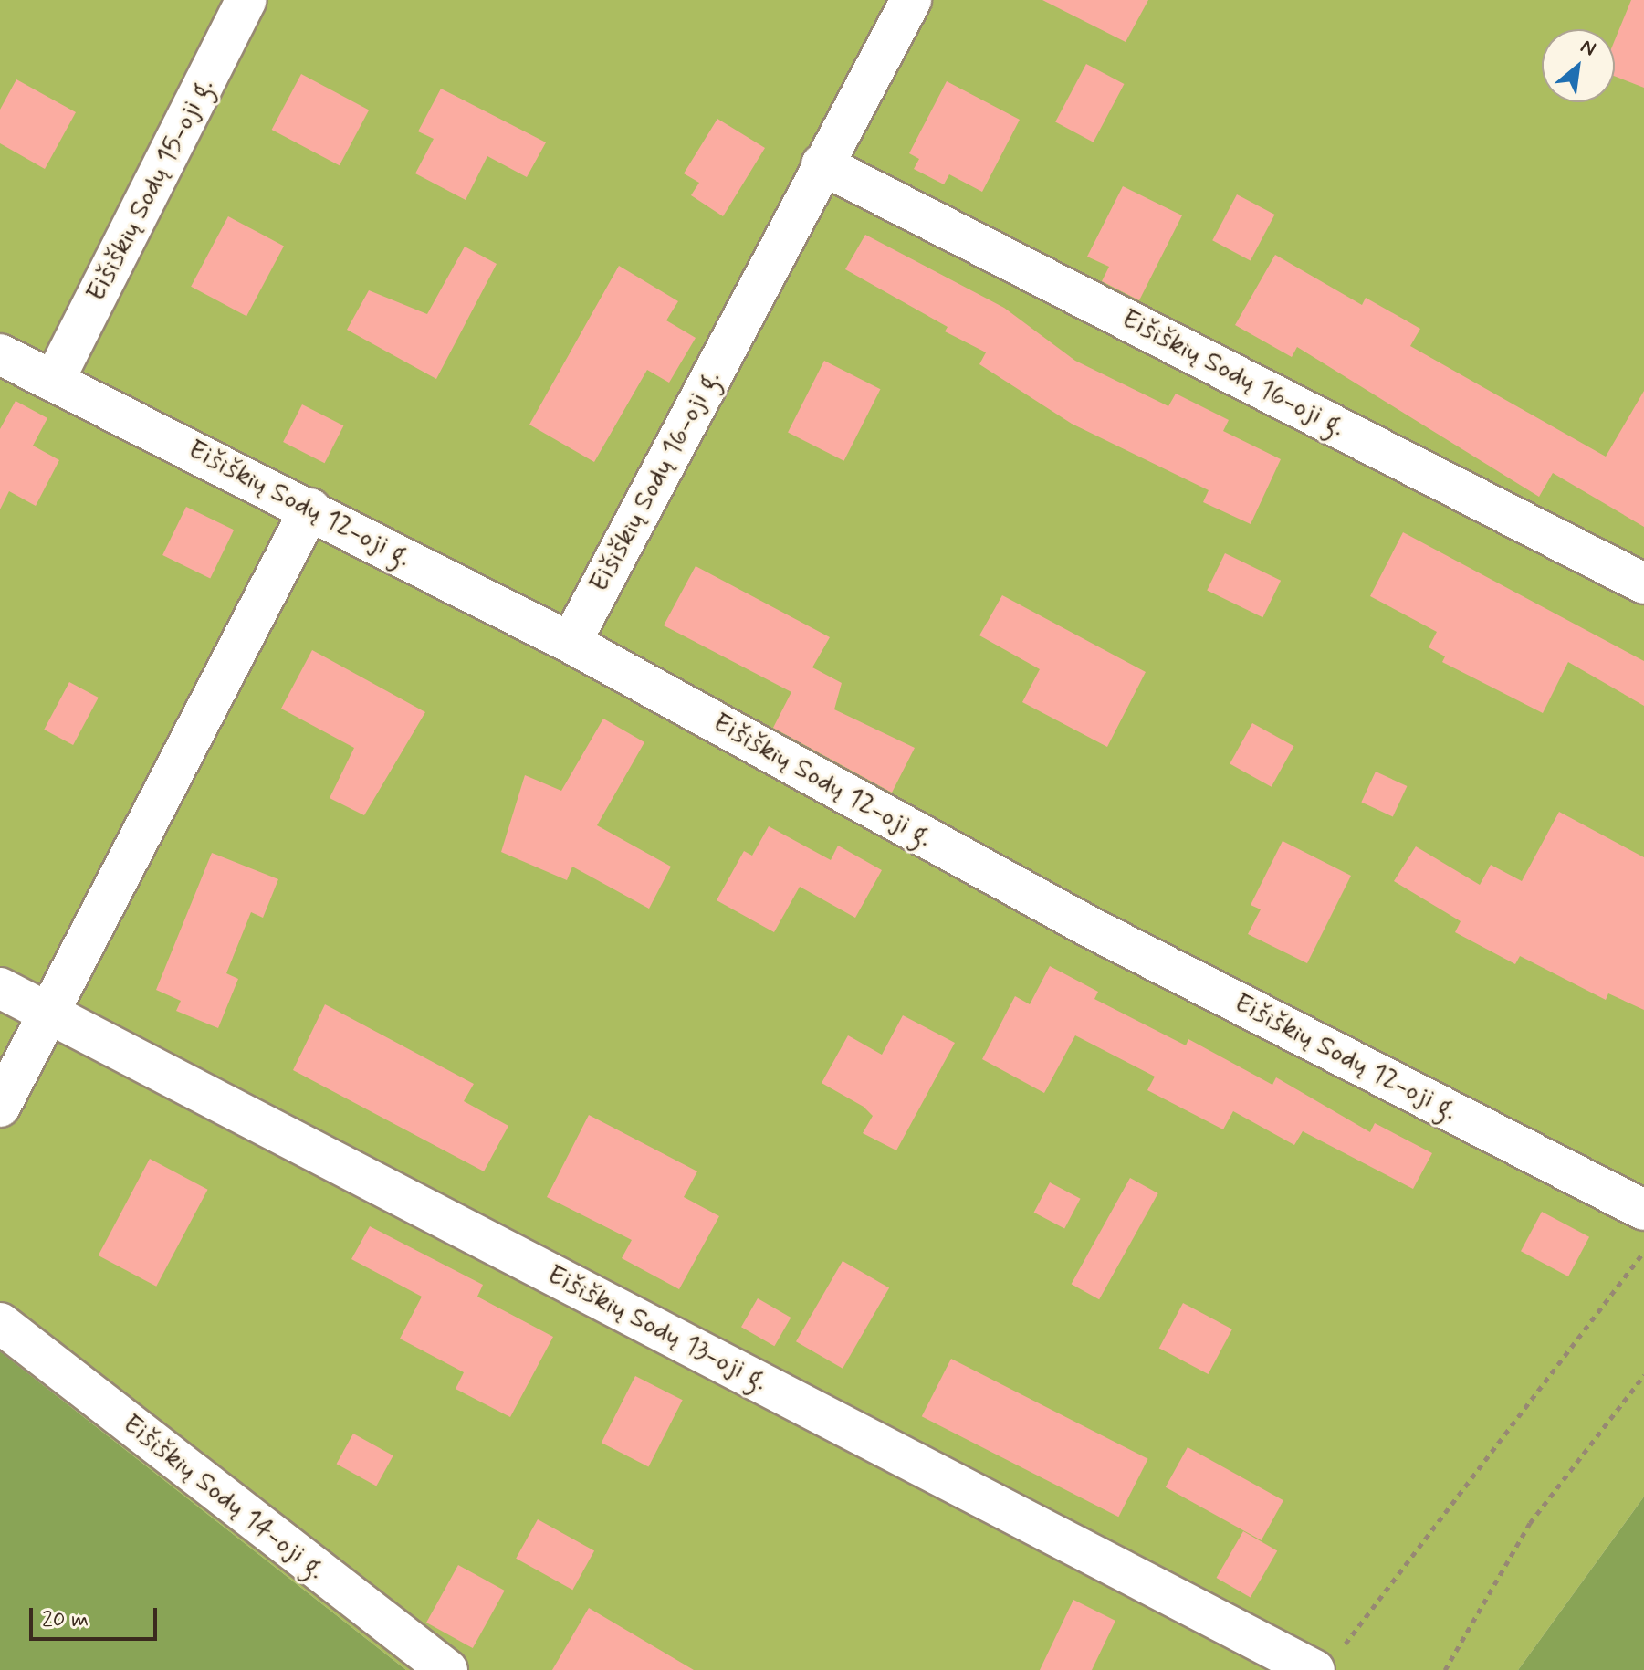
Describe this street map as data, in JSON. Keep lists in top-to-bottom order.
{
  "streets": {
    "street": [
      "Eišiškių Sodų 15-oji g.",
      "Eišiškių Sodų 16-oji g.",
      "Eišiškių Sodų 12-oji g.",
      "Eišiškių Sodų 13-oji g.",
      "Eišiškių Sodų 14-oji g."
    ]
  },
  "crossings": [
    ["Eišiškių Sodų 15-oji g.", "Eišiškių Sodų 12-oji g."],
    ["Eišiškių Sodų 16-oji g.", "Eišiškių Sodų 12-oji g."]
  ],
  "scale_bar": "20 m",
  "north": "top right"
}
